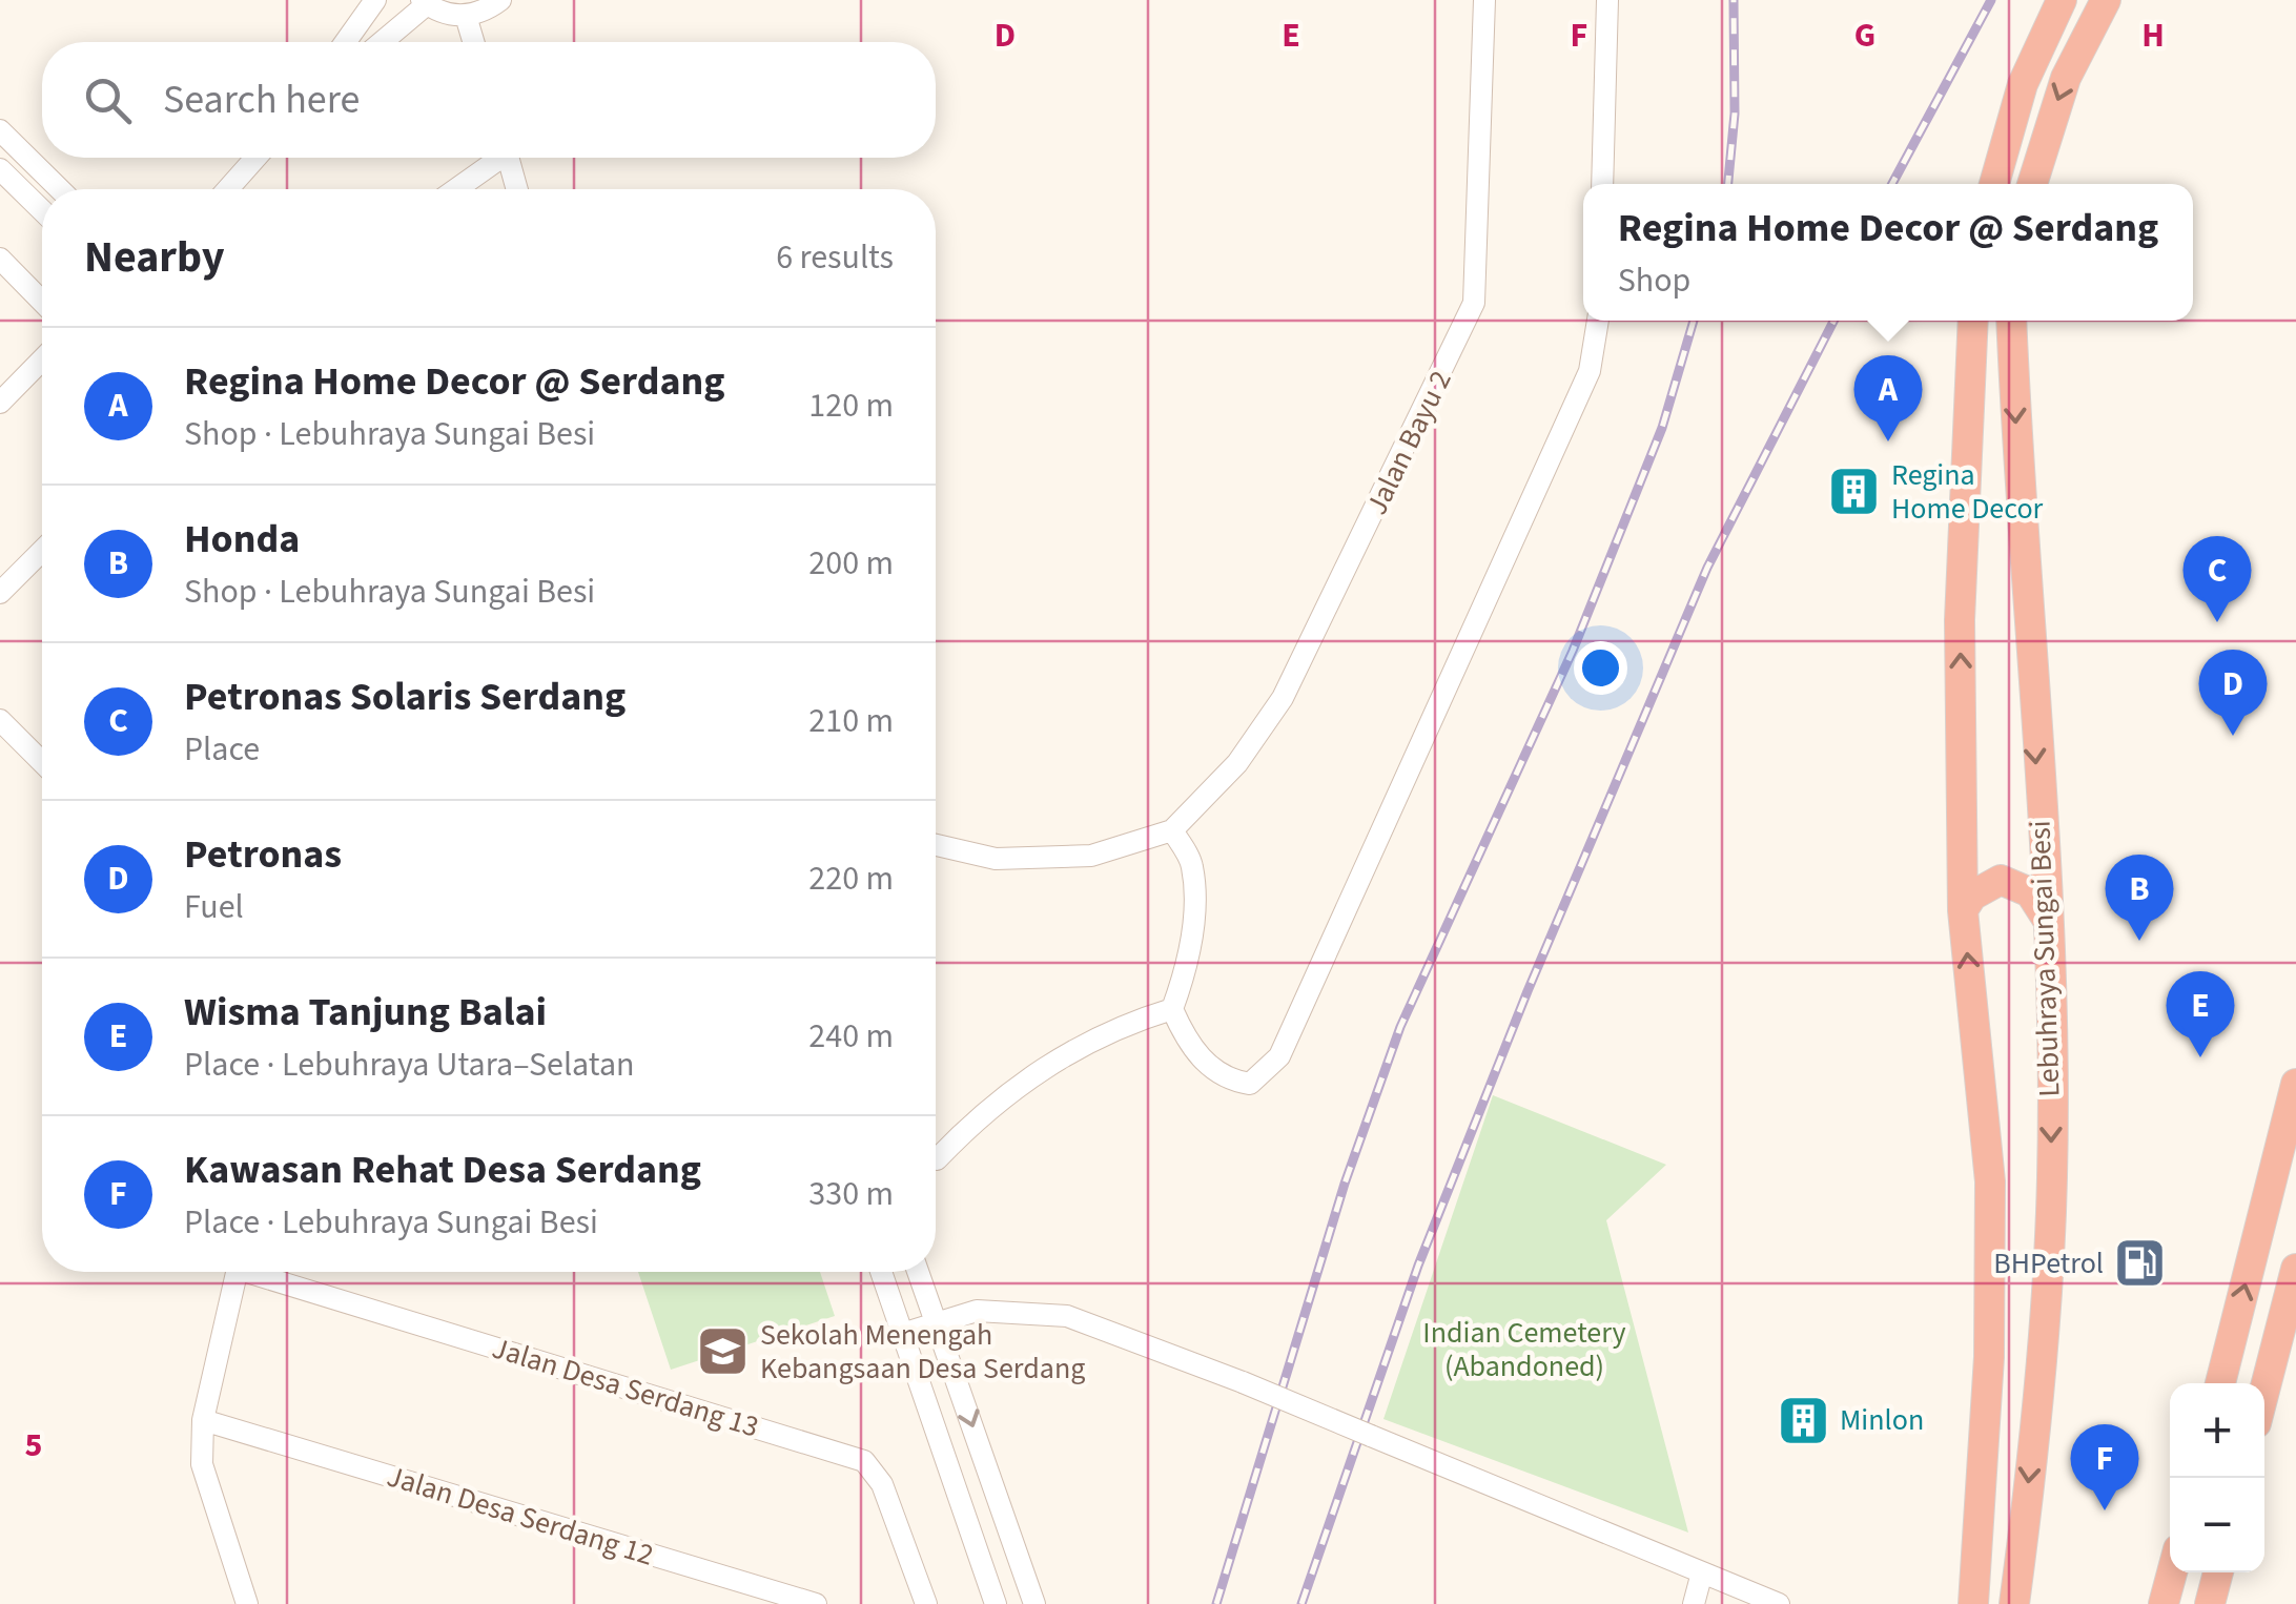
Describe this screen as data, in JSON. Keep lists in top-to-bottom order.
{
  "streets": {
    "highway": ["Lebuhraya Sungai Besi"],
    "street": ["Jalan Bayu 2", "Jalan Desa Serdang 13", "Jalan Desa Serdang 12"]
  },
  "parks": ["Indian Cemetery (Abandoned)"],
  "places": {
    "building": ["Regina Home Decor", "Minlon"],
    "fuel station": ["BHPetrol"],
    "school or university": ["Sekolah Menengah Kebangsaan Desa Serdang"]
  },
  "page": {
    "search": "Search here",
    "popup": ["Regina Home Decor @ Serdang", "Shop"],
    "heading": ["Nearby", "6 results"],
    "list": [
      {
        "mark": "A",
        "name": "Regina Home Decor @ Serdang",
        "note": "Shop · Lebuhraya Sungai Besi",
        "value": "120 m"
      },
      {
        "mark": "B",
        "name": "Honda",
        "note": "Shop · Lebuhraya Sungai Besi",
        "value": "200 m"
      },
      {
        "mark": "C",
        "name": "Petronas Solaris Serdang",
        "note": "Place",
        "value": "210 m"
      },
      {
        "mark": "D",
        "name": "Petronas",
        "note": "Fuel",
        "value": "220 m"
      },
      {
        "mark": "E",
        "name": "Wisma Tanjung Balai",
        "note": "Place · Lebuhraya Utara–Selatan",
        "value": "240 m"
      },
      {
        "mark": "F",
        "name": "Kawasan Rehat Desa Serdang",
        "note": "Place · Lebuhraya Sungai Besi",
        "value": "330 m"
      }
    ],
    "pins": [
      "A",
      "C",
      "D",
      "B",
      "E",
      "F"
    ],
    "map_buttons": ["+", "−"]
  },
  "grid": {
    "columns": [
      "D",
      "E",
      "F",
      "G",
      "H"
    ],
    "rows": ["5"]
  }
}
